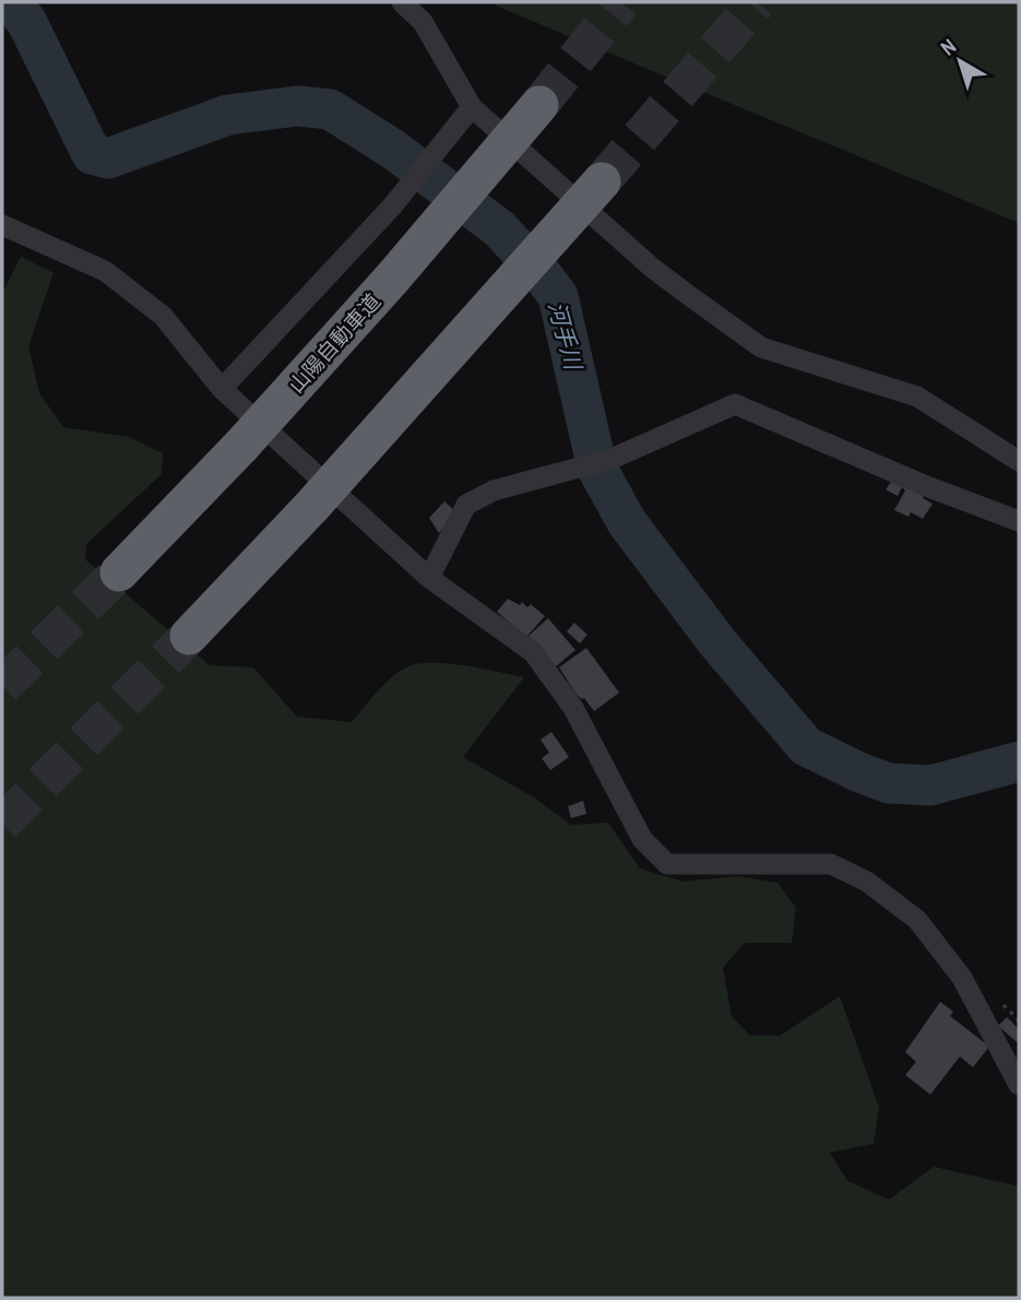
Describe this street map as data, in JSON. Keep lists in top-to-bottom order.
{
  "streets": {
    "highway": ["山陽自動車道"]
  },
  "water": ["河手川"],
  "north": "top left"
}
